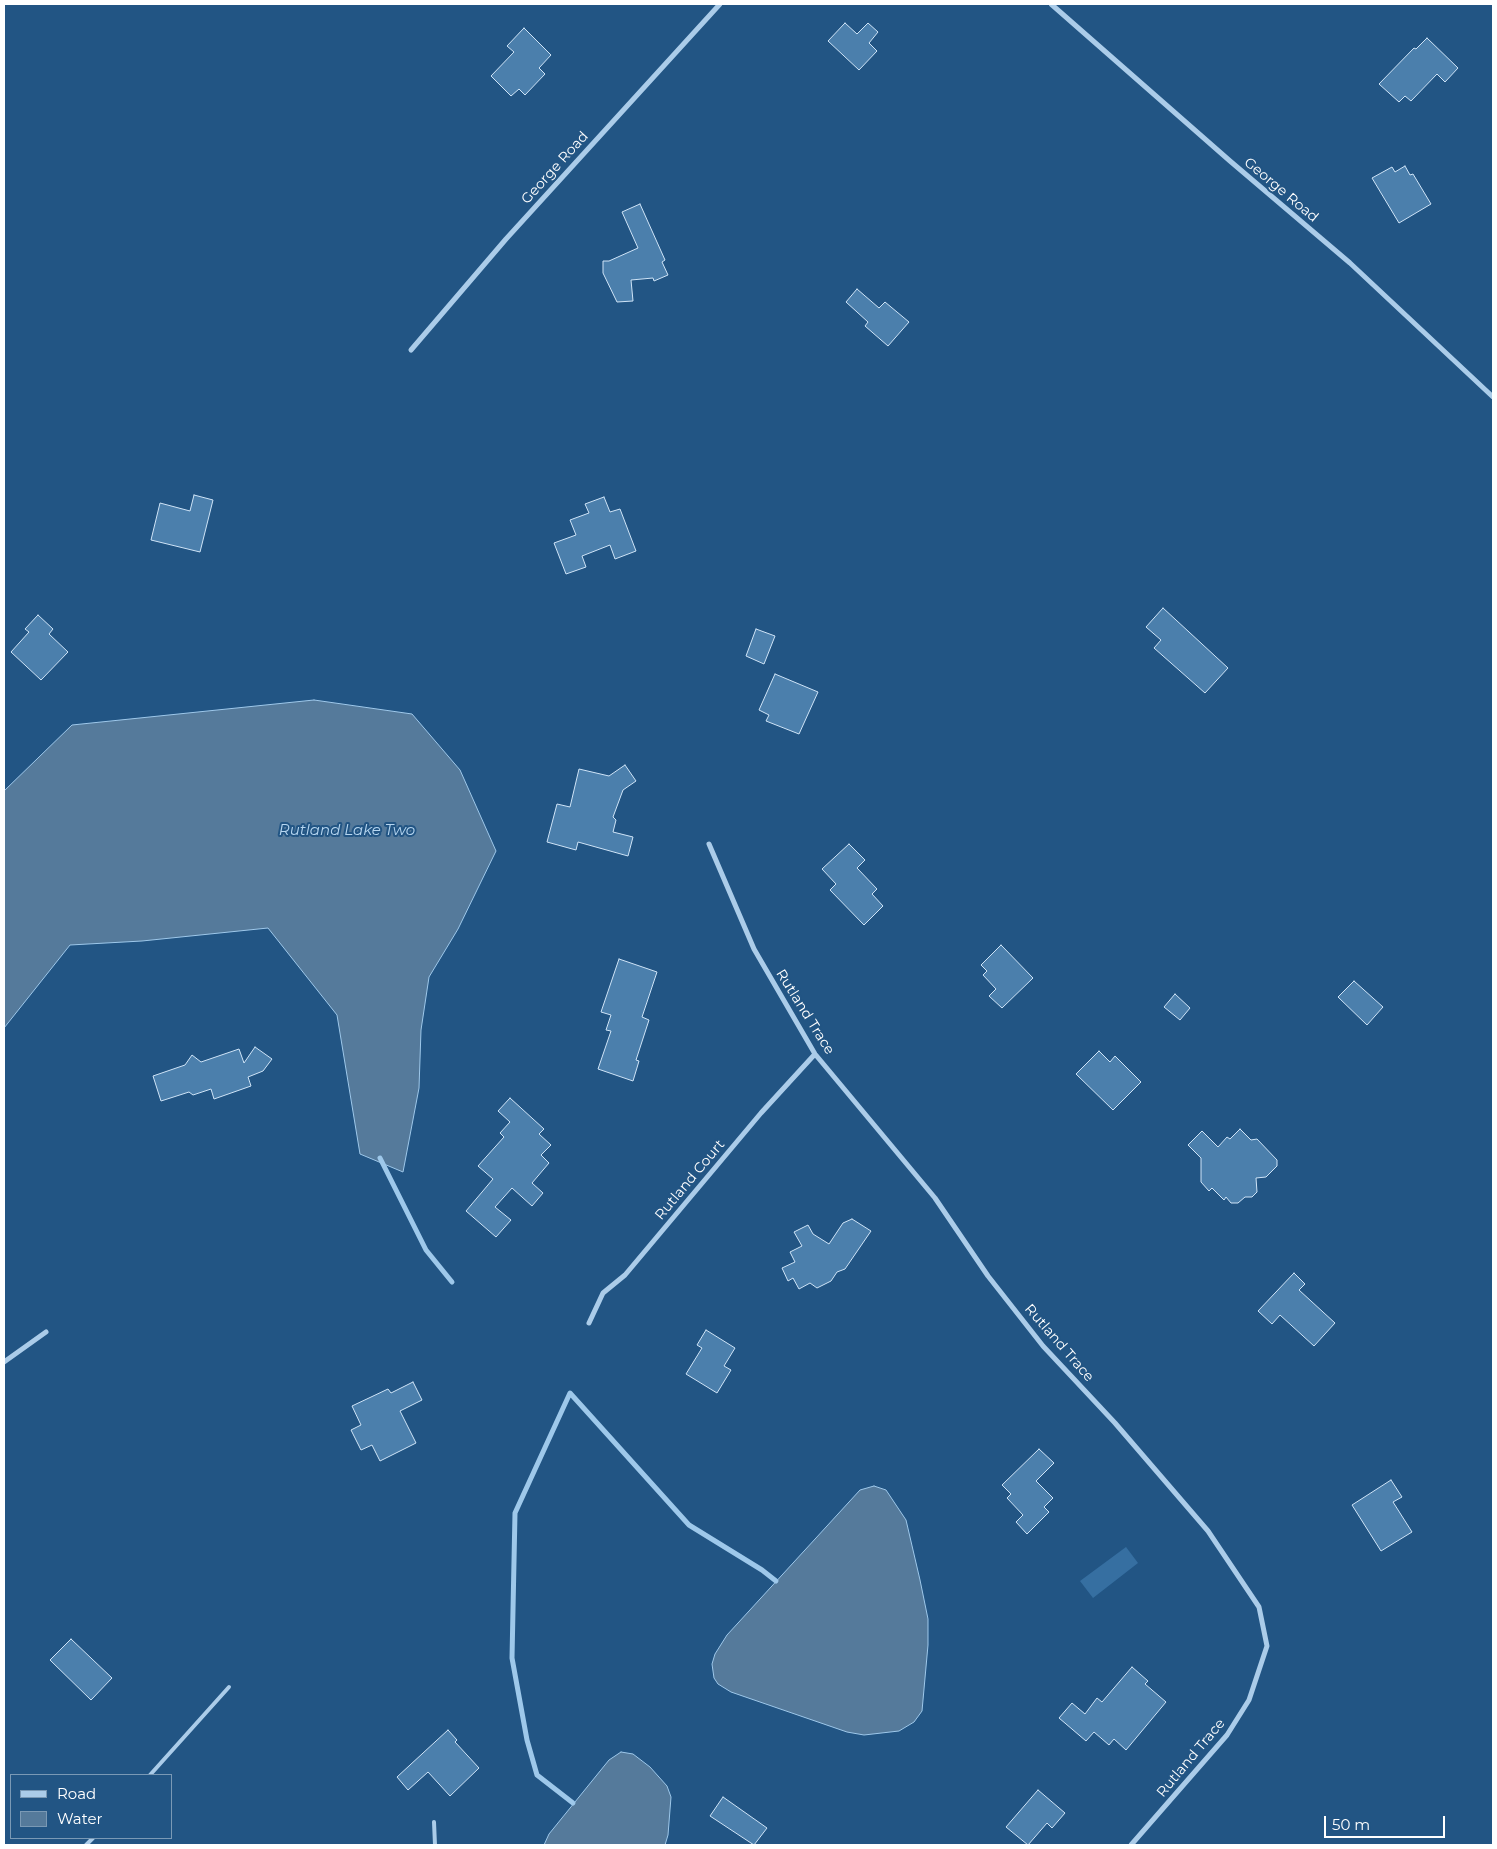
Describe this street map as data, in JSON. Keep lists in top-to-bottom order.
{
  "streets": {
    "street": ["George Road", "Rutland Trace", "Rutland Court"]
  },
  "crossings": [
    ["Rutland Trace", "Rutland Court"]
  ],
  "water": ["Rutland Lake Two"],
  "legend": ["Road", "Water"],
  "scale_bar": "50 m"
}
